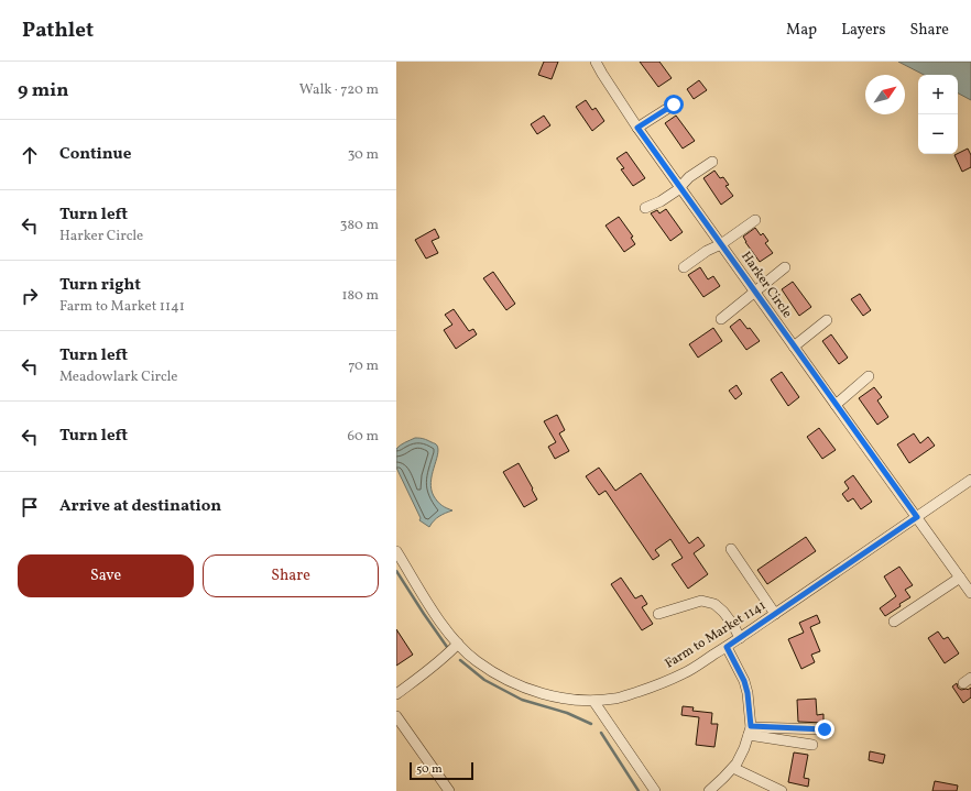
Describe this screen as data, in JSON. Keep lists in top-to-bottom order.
{
  "streets": {
    "street": ["Harker Circle", "Farm to Market 1141"]
  },
  "crossings": [
    ["Harker Circle", "Farm to Market 1141"]
  ],
  "scale_bar": "50 m",
  "north": "top right",
  "page": {
    "header": "Pathlet",
    "nav": ["Map", "Layers", "Share"],
    "heading": ["9 min", "Walk · 720 m"],
    "map_buttons": ["+", "−"],
    "list": [
      ["Continue", "30 m"],
      ["Turn left", "Harker Circle", "380 m"],
      ["Turn right", "Farm to Market 1141", "180 m"],
      ["Turn left", "Meadowlark Circle", "70 m"],
      ["Turn left", "60 m"],
      "Arrive at destination"
    ],
    "buttons": ["Save", "Share"],
    "scale": "50 m"
  }
}
